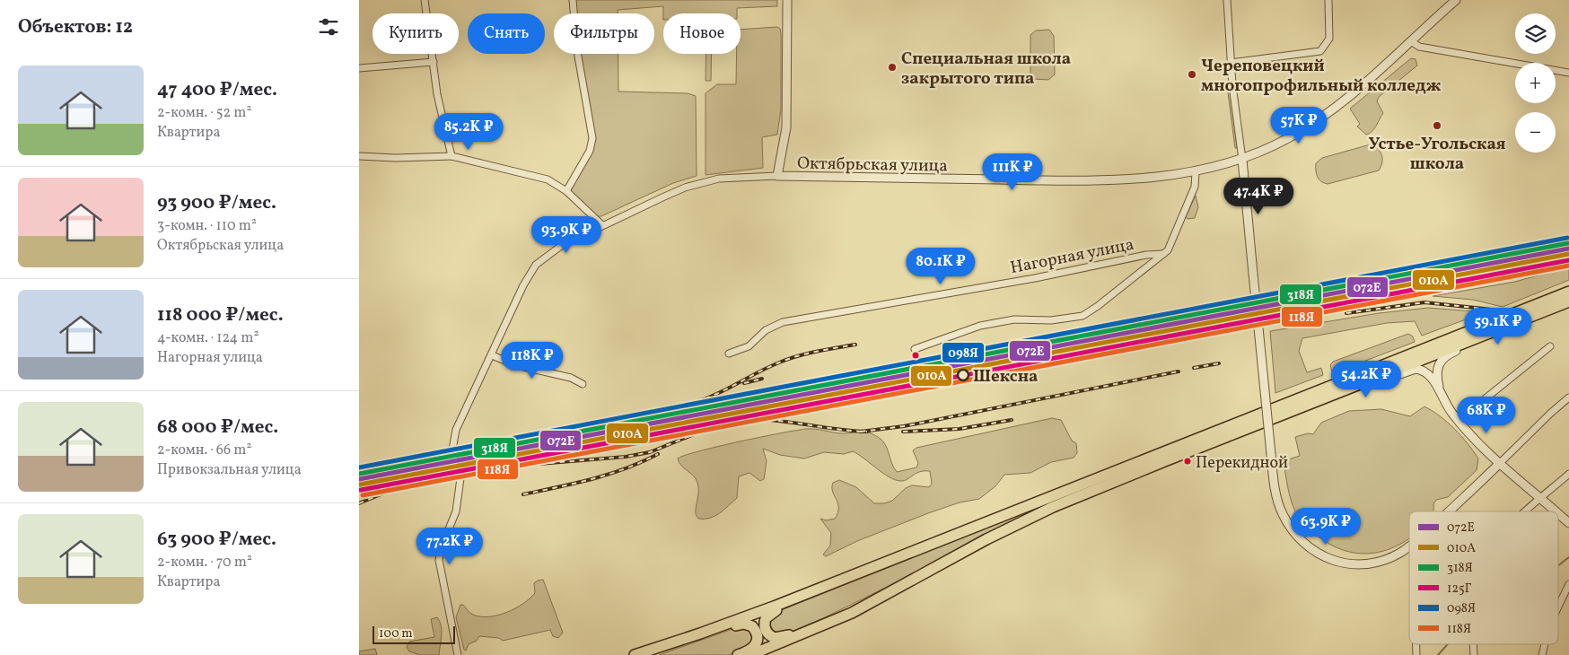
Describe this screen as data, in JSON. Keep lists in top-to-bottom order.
{
  "streets": {
    "street": ["Октябрьская улица", "Нагорная улица"]
  },
  "places": [
    "Специальная школа закрытого типа",
    "Череповецкий многопрофильный колледж",
    "Устье-Угольская школа",
    "Шексна",
    "Перекидной"
  ],
  "lines": [
    "transit line 098Я",
    "transit line 318Я",
    "transit line 072Е",
    "transit line 010А",
    "transit line 125Г",
    "transit line 118Я"
  ],
  "legend": [
    "072Е",
    "010А",
    "318Я",
    "125Г",
    "098Я",
    "118Я"
  ],
  "scale_bar": "100 m",
  "page": {
    "heading": "Объектов: 12",
    "map_buttons": ["+", "−"],
    "chip": [
      "Купить",
      "Снять",
      "Фильтры",
      "Новое"
    ],
    "list": [
      {
        "name": "47 400 ₽/мес.",
        "note": "2-комн. · 52 m² · Квартира"
      },
      {
        "name": "93 900 ₽/мес.",
        "note": "3-комн. · 110 m² · Октябрьская улица"
      },
      {
        "name": "118 000 ₽/мес.",
        "note": "4-комн. · 124 m² · Нагорная улица"
      },
      {
        "name": "68 000 ₽/мес.",
        "note": "2-комн. · 66 m² · Привокзальная улица"
      },
      {
        "name": "63 900 ₽/мес.",
        "note": "2-комн. · 70 m² · Квартира"
      }
    ],
    "price": [
      "57K ₽",
      "85.2K ₽",
      "111K ₽",
      "47.4K ₽",
      "93.9K ₽",
      "80.1K ₽",
      "59.1K ₽",
      "118K ₽",
      "54.2K ₽",
      "68K ₽",
      "63.9K ₽",
      "77.2K ₽"
    ],
    "scale": "100 m"
  }
}
